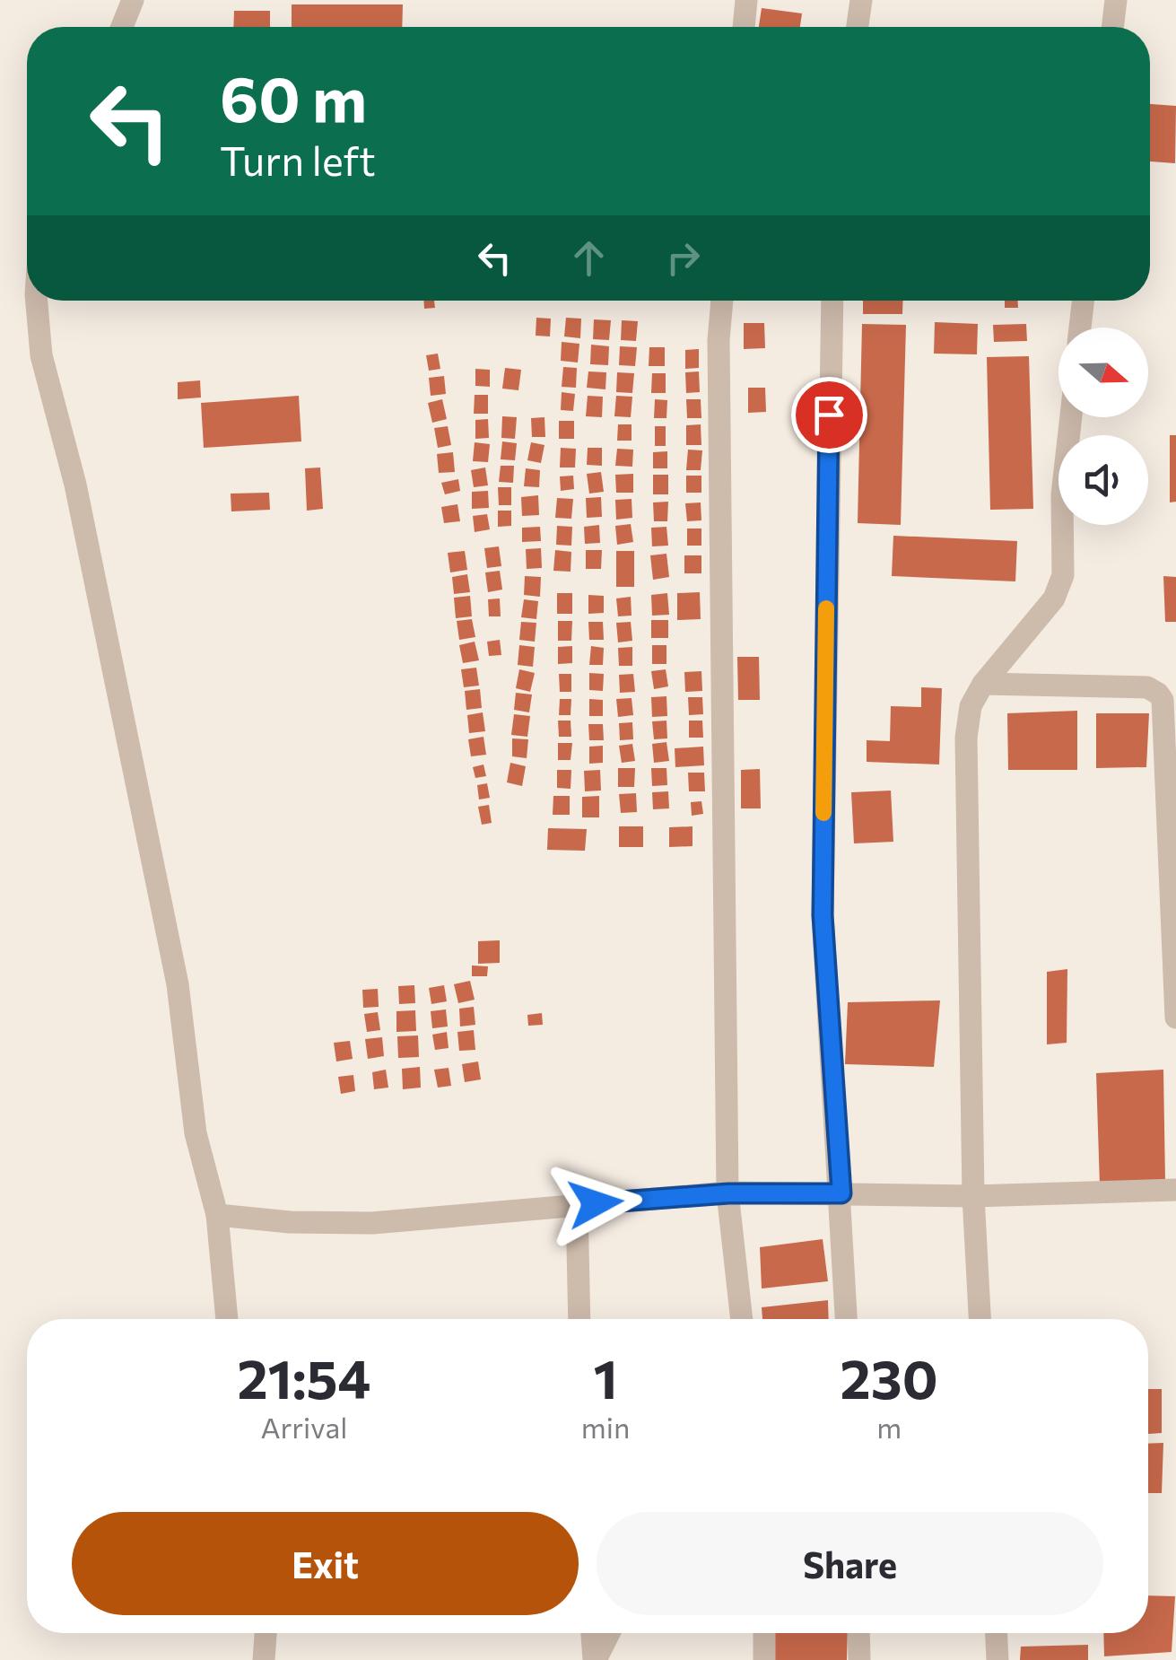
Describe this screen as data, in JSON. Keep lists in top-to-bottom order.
{
  "north": "right",
  "page": {
    "turn": ["60 m", "Turn left"],
    "eta": [
      "21:54",
      "Arrival",
      "1",
      "min",
      "230",
      "m"
    ],
    "buttons": ["Exit", "Share"]
  }
}
